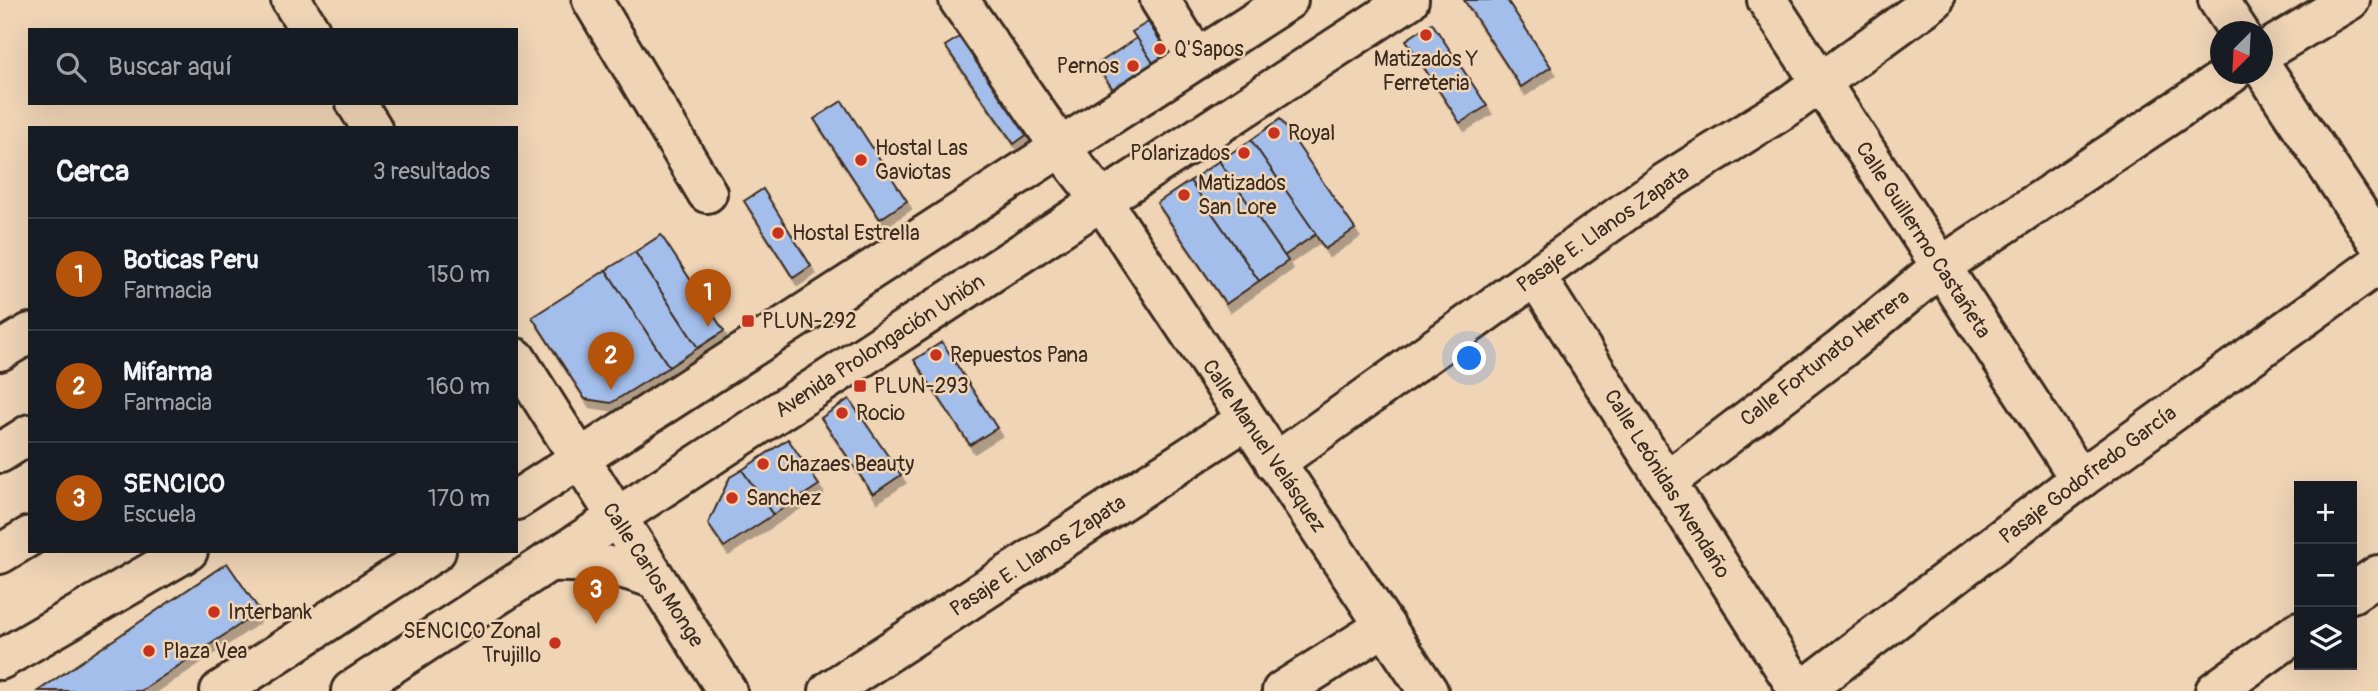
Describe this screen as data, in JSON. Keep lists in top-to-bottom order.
{
  "streets": {
    "street": [
      "Pasaje E. Llanos Zapata",
      "Calle Guillermo Castañeta",
      "Avenida Prolongación Unión",
      "Calle Fortunato Herrera",
      "Calle Manuel Velásquez",
      "Pasaje Godofredo García",
      "Calle Leónidas Avendaño",
      "Calle Carlos Monge"
    ]
  },
  "crossings": [
    ["Pasaje E. Llanos Zapata", "Calle Guillermo Castañeta"],
    ["Pasaje E. Llanos Zapata", "Calle Manuel Velásquez"],
    ["Pasaje E. Llanos Zapata", "Calle Leónidas Avendaño"],
    ["Calle Guillermo Castañeta", "Calle Fortunato Herrera"],
    ["Calle Guillermo Castañeta", "Pasaje Godofredo García"],
    ["Avenida Prolongación Unión", "Calle Manuel Velásquez"],
    ["Avenida Prolongación Unión", "Calle Carlos Monge"],
    ["Calle Fortunato Herrera", "Calle Leónidas Avendaño"],
    ["Pasaje Godofredo García", "Calle Leónidas Avendaño"]
  ],
  "places": {
    "other": [
      "Matizados Y Ferreteria",
      "Q'Sapos",
      "Pernos",
      "Royal",
      "Polarizados",
      "Hostal Las Gaviotas",
      "Matizados San Lore",
      "Hostal Estrella",
      "Repuestos Pana",
      "Rocio",
      "Chazaes Beauty",
      "Sanchez",
      "Interbank",
      "SENCICO Zonal Trujillo",
      "Plaza Vea"
    ],
    "transit": ["PLUN-292", "PLUN-293"]
  },
  "north": "bottom left",
  "page": {
    "search": "Buscar aquí",
    "heading": ["Cerca", "3 resultados"],
    "list": [
      {
        "mark": "1",
        "name": "Boticas Peru",
        "note": "Farmacia",
        "value": "150 m"
      },
      {
        "mark": "2",
        "name": "Mifarma",
        "note": "Farmacia",
        "value": "160 m"
      },
      {
        "mark": "3",
        "name": "SENCICO",
        "note": "Escuela",
        "value": "170 m"
      }
    ],
    "pins": ["1", "2", "3"],
    "map_buttons": ["+", "−"]
  }
}
